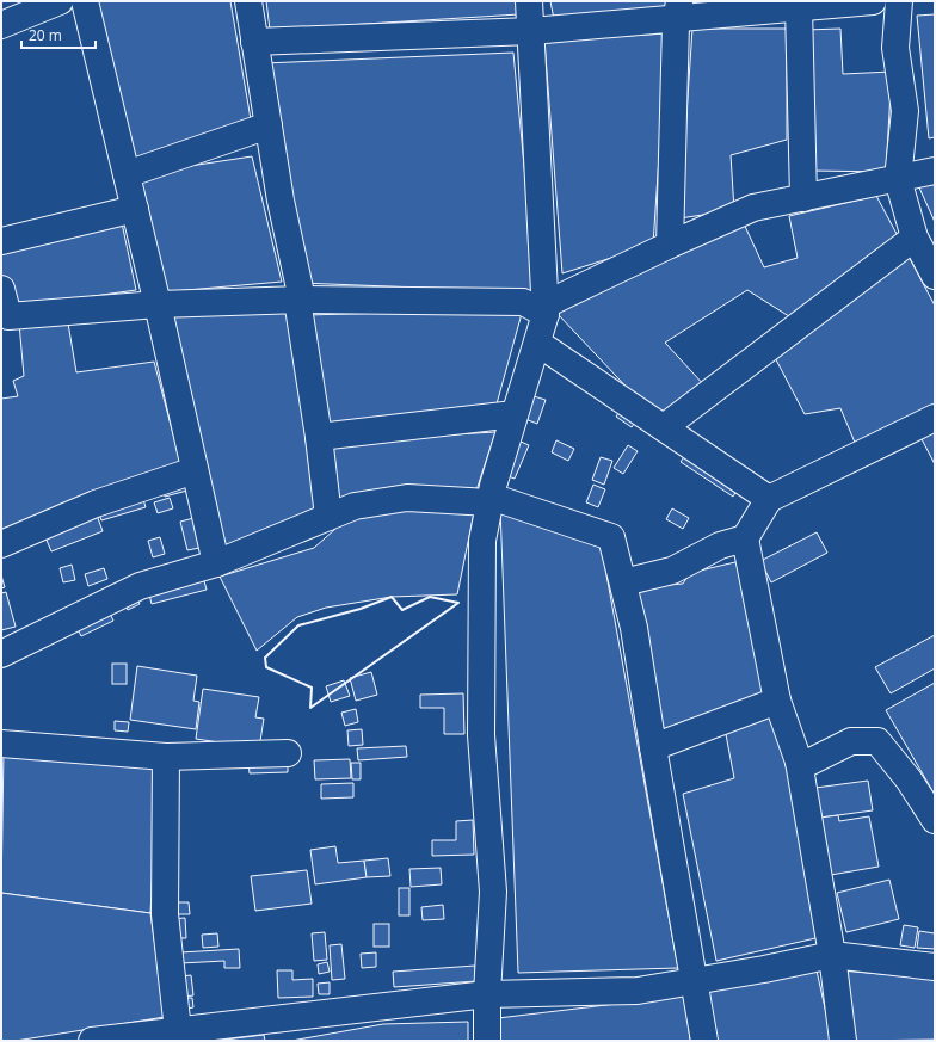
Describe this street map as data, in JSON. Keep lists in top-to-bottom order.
{
  "scale_bar": "20 m"
}
